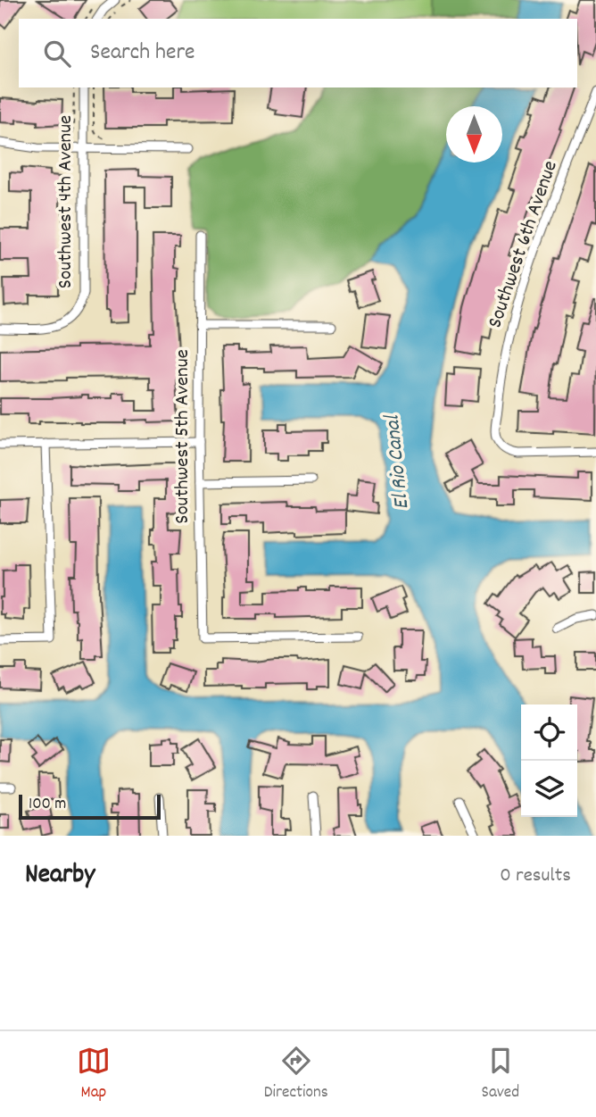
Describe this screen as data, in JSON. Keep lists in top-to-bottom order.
{
  "streets": {
    "street": ["Southwest 4th Avenue", "Southwest 6th Avenue", "Southwest 5th Avenue"]
  },
  "water": ["El Rio Canal"],
  "scale_bar": "100 m",
  "north": "bottom",
  "page": {
    "search": "Search here",
    "scale": "100 m",
    "heading": ["Nearby", "0 results"],
    "nav": ["Map", "Directions", "Saved"]
  }
}
